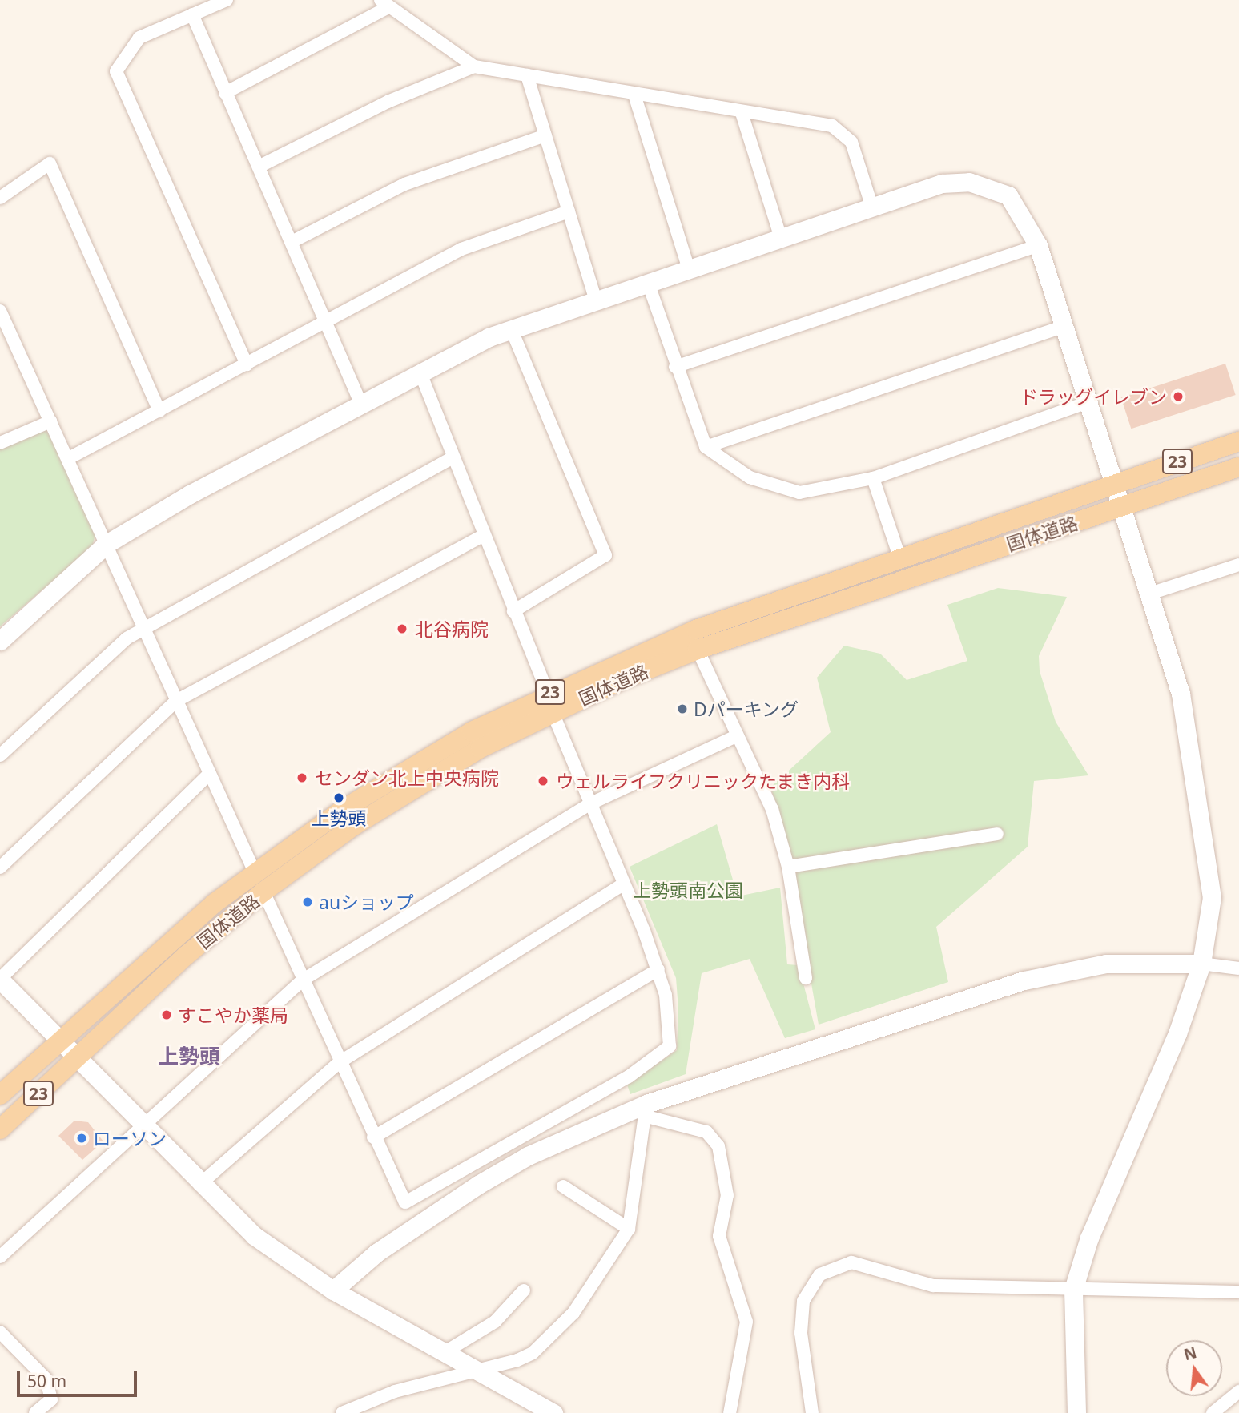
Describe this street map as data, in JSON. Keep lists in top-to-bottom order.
{
  "streets": {
    "main road": ["23", "国体道路"]
  },
  "districts": ["上勢頭"],
  "parks": ["上勢頭南公園"],
  "places": [
    "ドラッグイレブン",
    "北谷病院",
    "Dパーキング",
    "センダン北上中央病院",
    "ウェルライフクリニックたまき内科",
    "上勢頭",
    "auショップ",
    "すこやか薬局",
    "ローソン"
  ],
  "scale_bar": "50 m",
  "north": "top"
}
